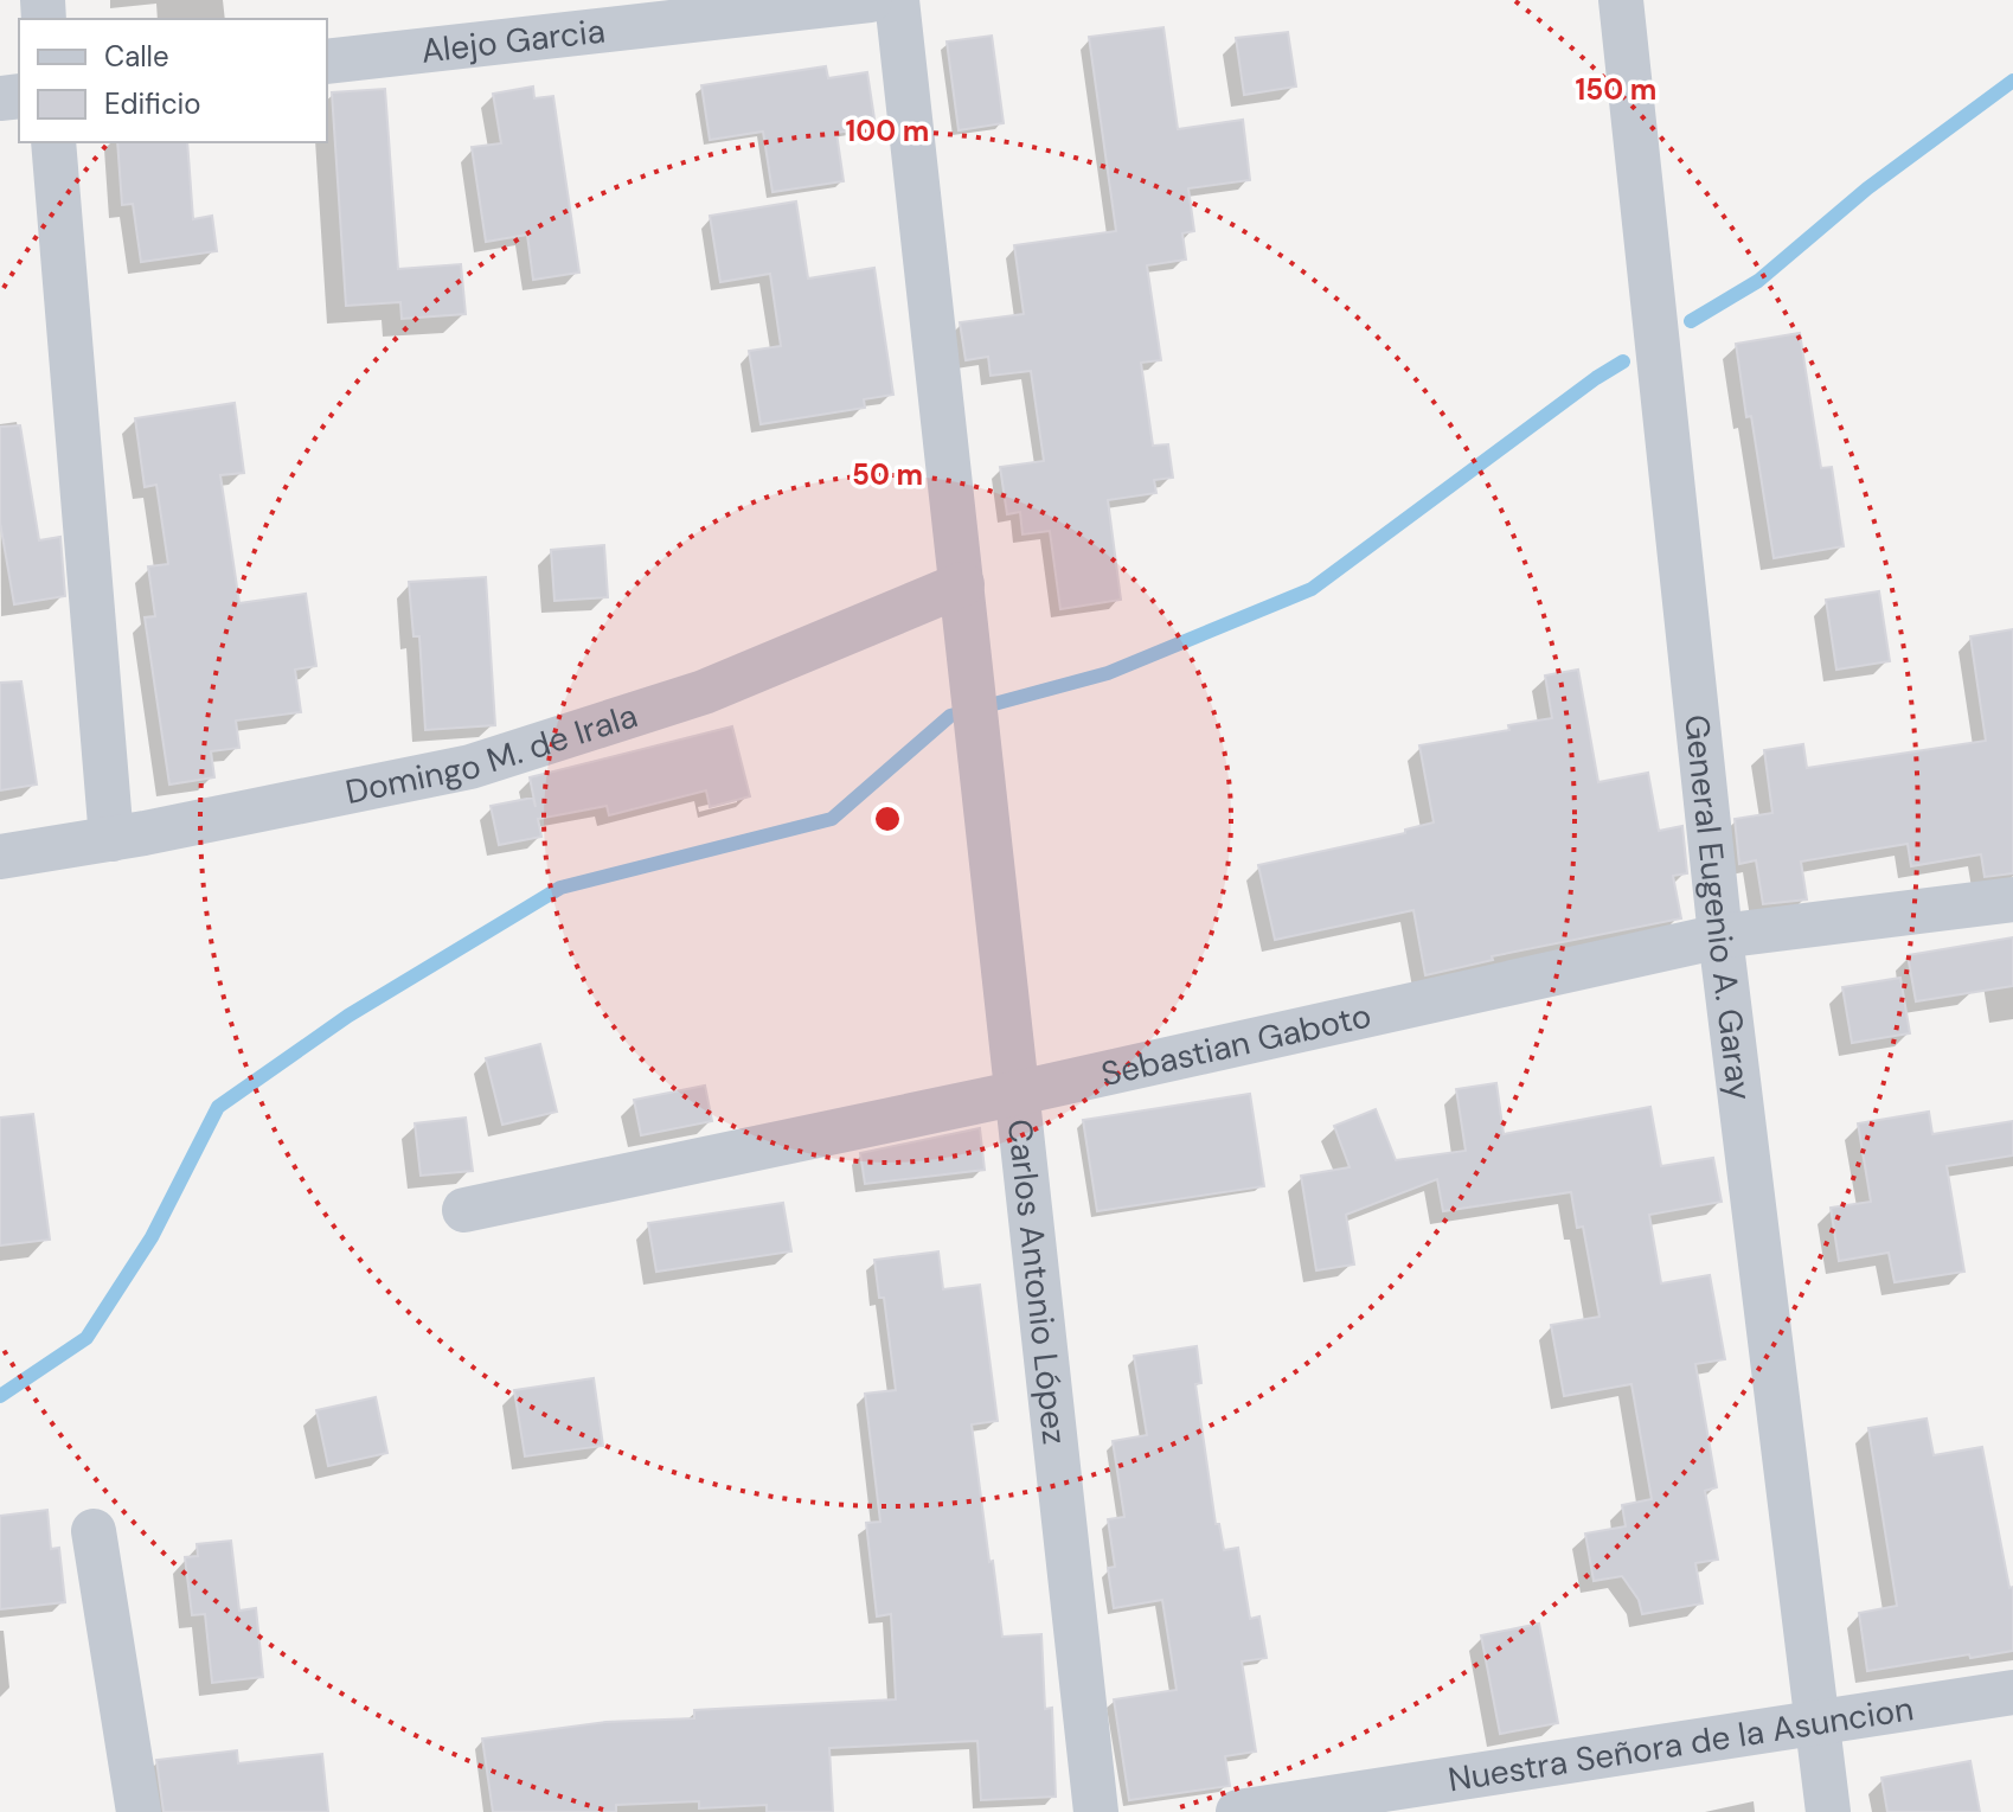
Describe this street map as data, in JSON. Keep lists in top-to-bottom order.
{
  "streets": {
    "street": [
      "Alejo Garcia",
      "Domingo M. de Irala",
      "General Eugenio A. Garay",
      "Sebastian Gaboto",
      "Carlos Antonio López",
      "Nuestra Señora de la Asuncion"
    ]
  },
  "crossings": [
    ["Domingo M. de Irala", "Carlos Antonio López"],
    ["General Eugenio A. Garay", "Sebastian Gaboto"],
    ["General Eugenio A. Garay", "Nuestra Señora de la Asuncion"],
    ["Sebastian Gaboto", "Carlos Antonio López"]
  ],
  "legend": ["Calle", "Edificio"],
  "rings": ["150 m", "100 m", "50 m"]
}
